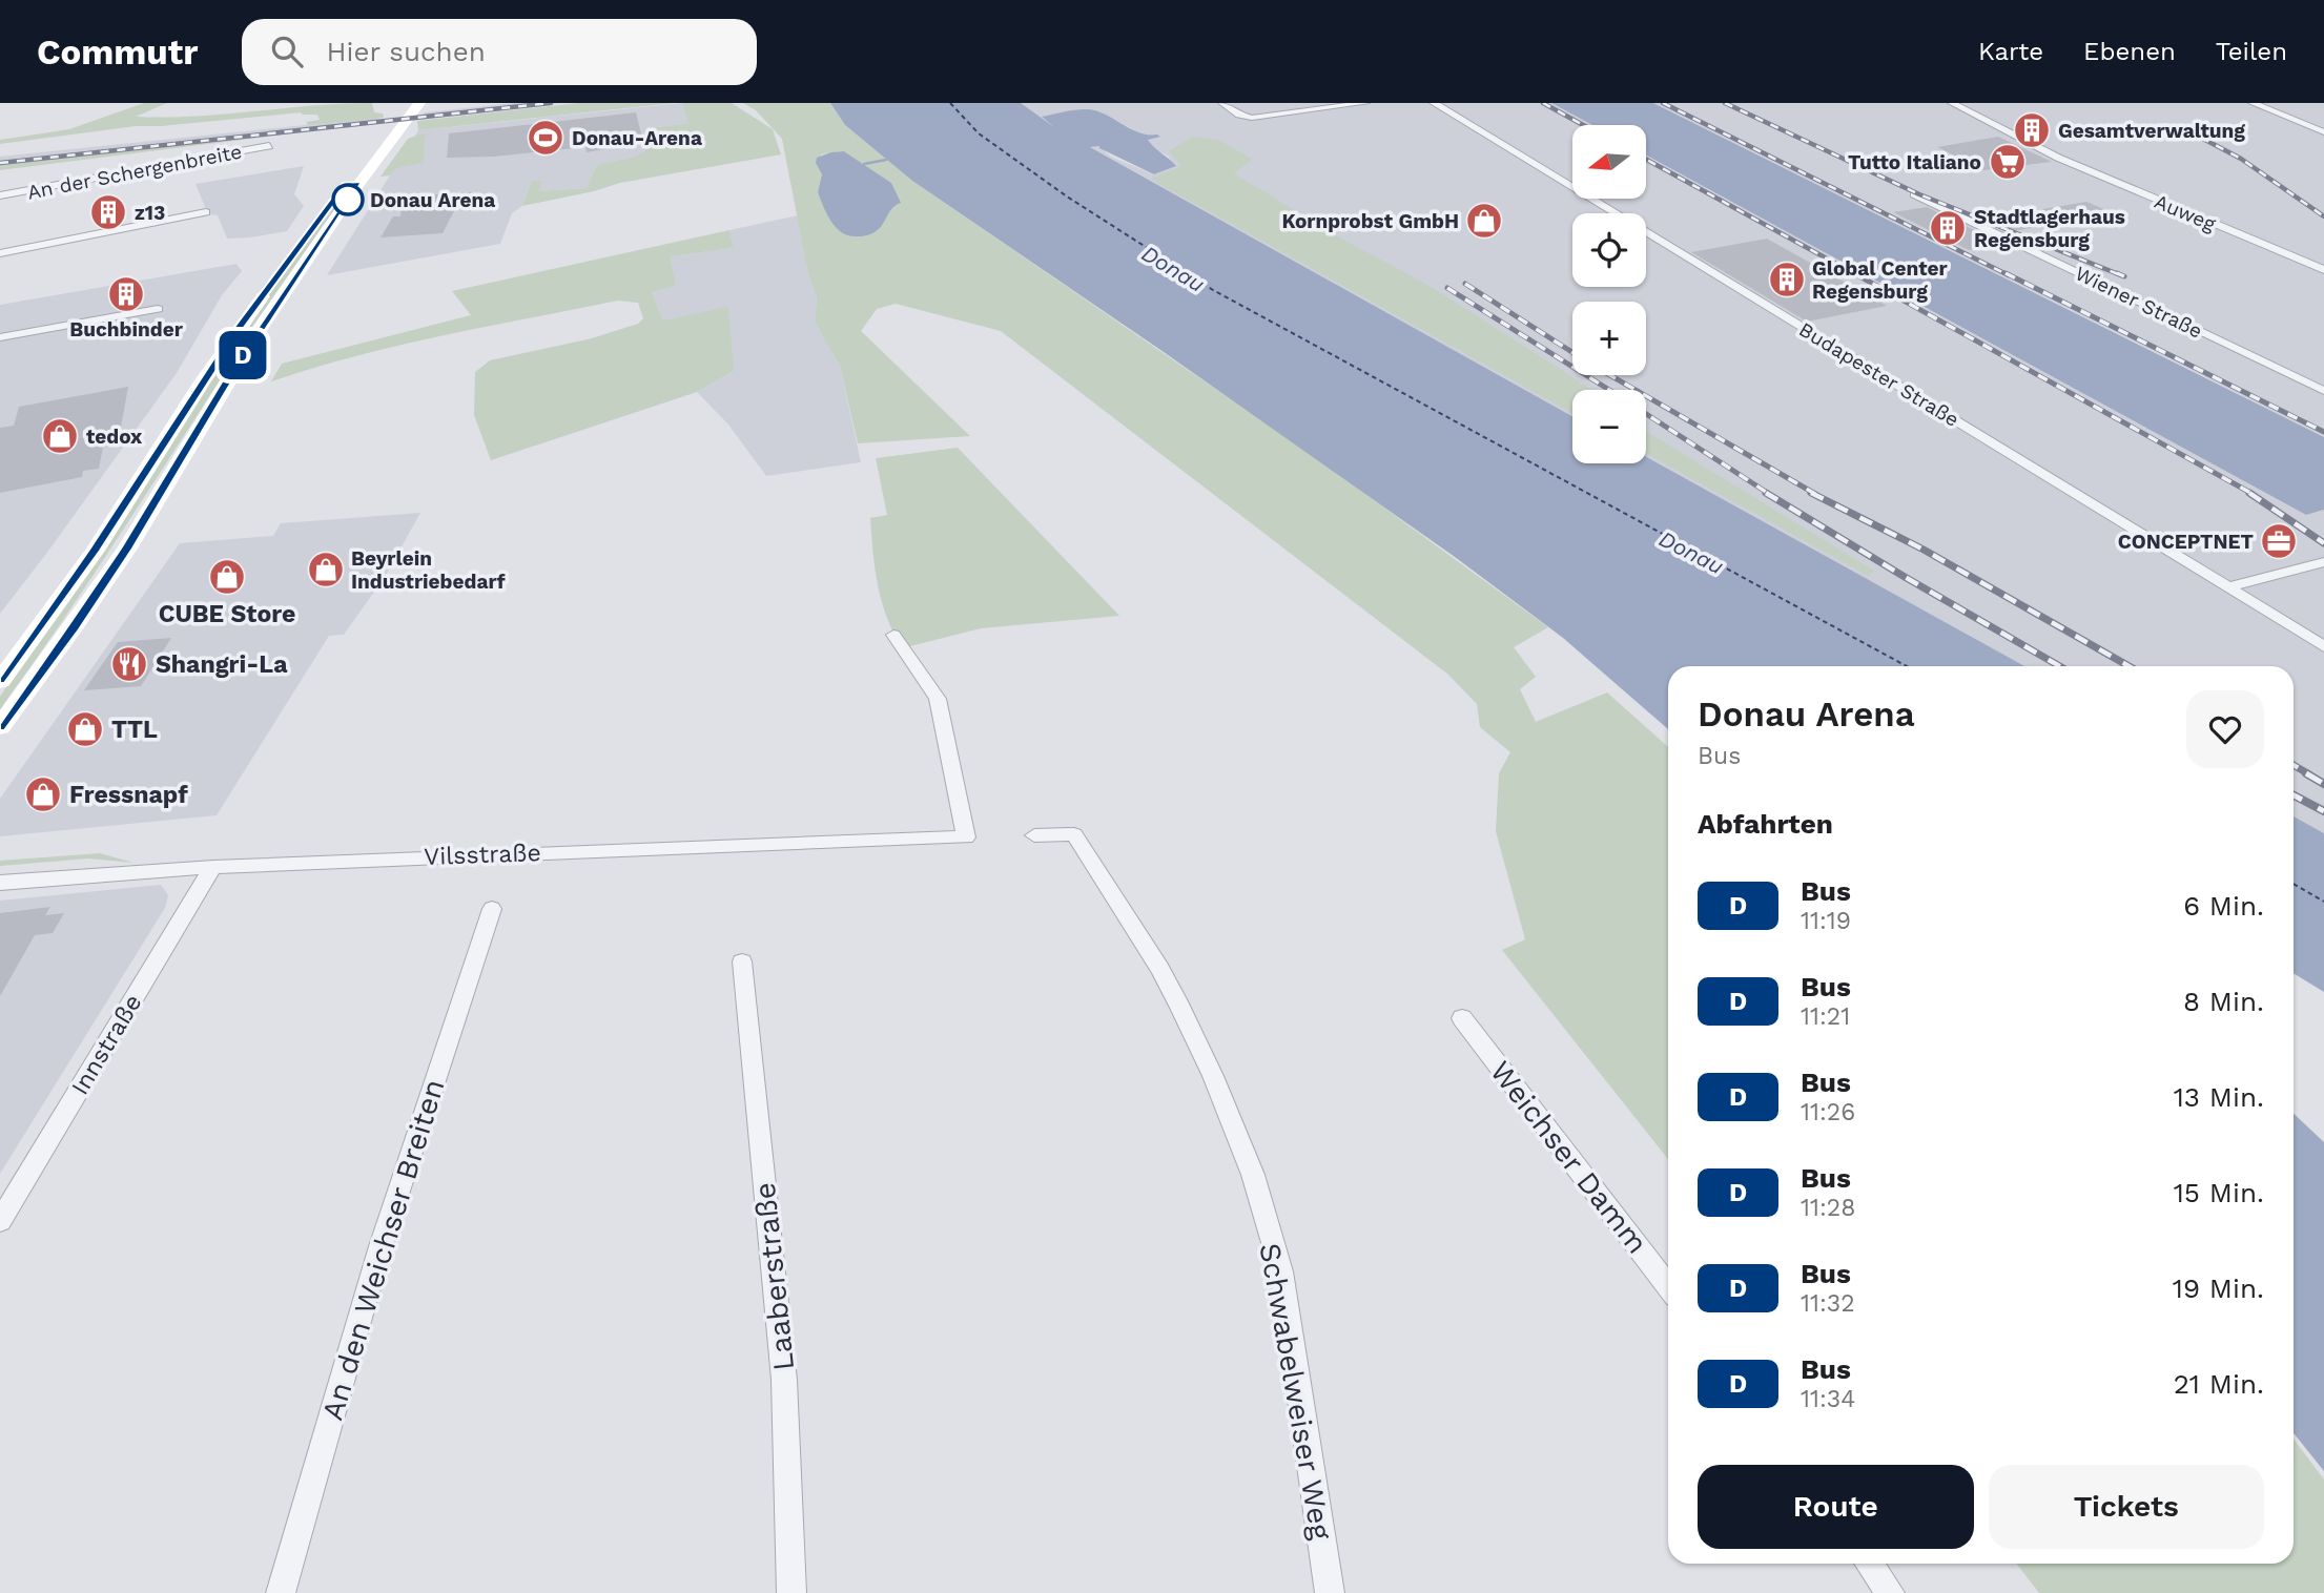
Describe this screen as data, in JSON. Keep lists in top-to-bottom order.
{
  "streets": {
    "street": [
      "An der Schergenbreite",
      "Auweg",
      "Wiener Straße",
      "Budapester Straße",
      "Vilsstraße",
      "Innstraße",
      "Weichser Damm",
      "An den Weichser Breiten",
      "Laaberstraße",
      "Schwabelweiser Weg"
    ]
  },
  "crossings": [
    ["Vilsstraße", "Innstraße"]
  ],
  "water": ["Donau"],
  "places": {
    "building": [
      "Gesamtverwaltung",
      "z13",
      "Stadtlagerhaus Regensburg",
      "Global Center Regensburg",
      "Buchbinder"
    ],
    "sports": ["Donau-Arena"],
    "supermarket": ["Tutto Italiano"],
    "other": ["Donau Arena"],
    "shop": [
      "Kornprobst GmbH",
      "tedox",
      "Beyrlein Industriebedarf",
      "CUBE Store",
      "TTL",
      "Fressnapf"
    ],
    "office": ["CONCEPTNET"],
    "restaurant": ["Shangri-La"]
  },
  "lines": ["bus line D"],
  "north": "left",
  "page": {
    "header": "Commutr",
    "search": "Hier suchen",
    "nav": ["Karte", "Ebenen", "Teilen"],
    "on_map": "D",
    "map_buttons": ["+", "−"],
    "heading": [
      ["Donau Arena", "Bus"],
      "Abfahrten"
    ],
    "list": [
      {
        "mark": "D",
        "name": "Bus",
        "note": "11:19",
        "value": "6 Min."
      },
      {
        "mark": "D",
        "name": "Bus",
        "note": "11:21",
        "value": "8 Min."
      },
      {
        "mark": "D",
        "name": "Bus",
        "note": "11:26",
        "value": "13 Min."
      },
      {
        "mark": "D",
        "name": "Bus",
        "note": "11:28",
        "value": "15 Min."
      },
      {
        "mark": "D",
        "name": "Bus",
        "note": "11:32",
        "value": "19 Min."
      },
      {
        "mark": "D",
        "name": "Bus",
        "note": "11:34",
        "value": "21 Min."
      }
    ],
    "buttons": ["Route", "Tickets"]
  }
}
